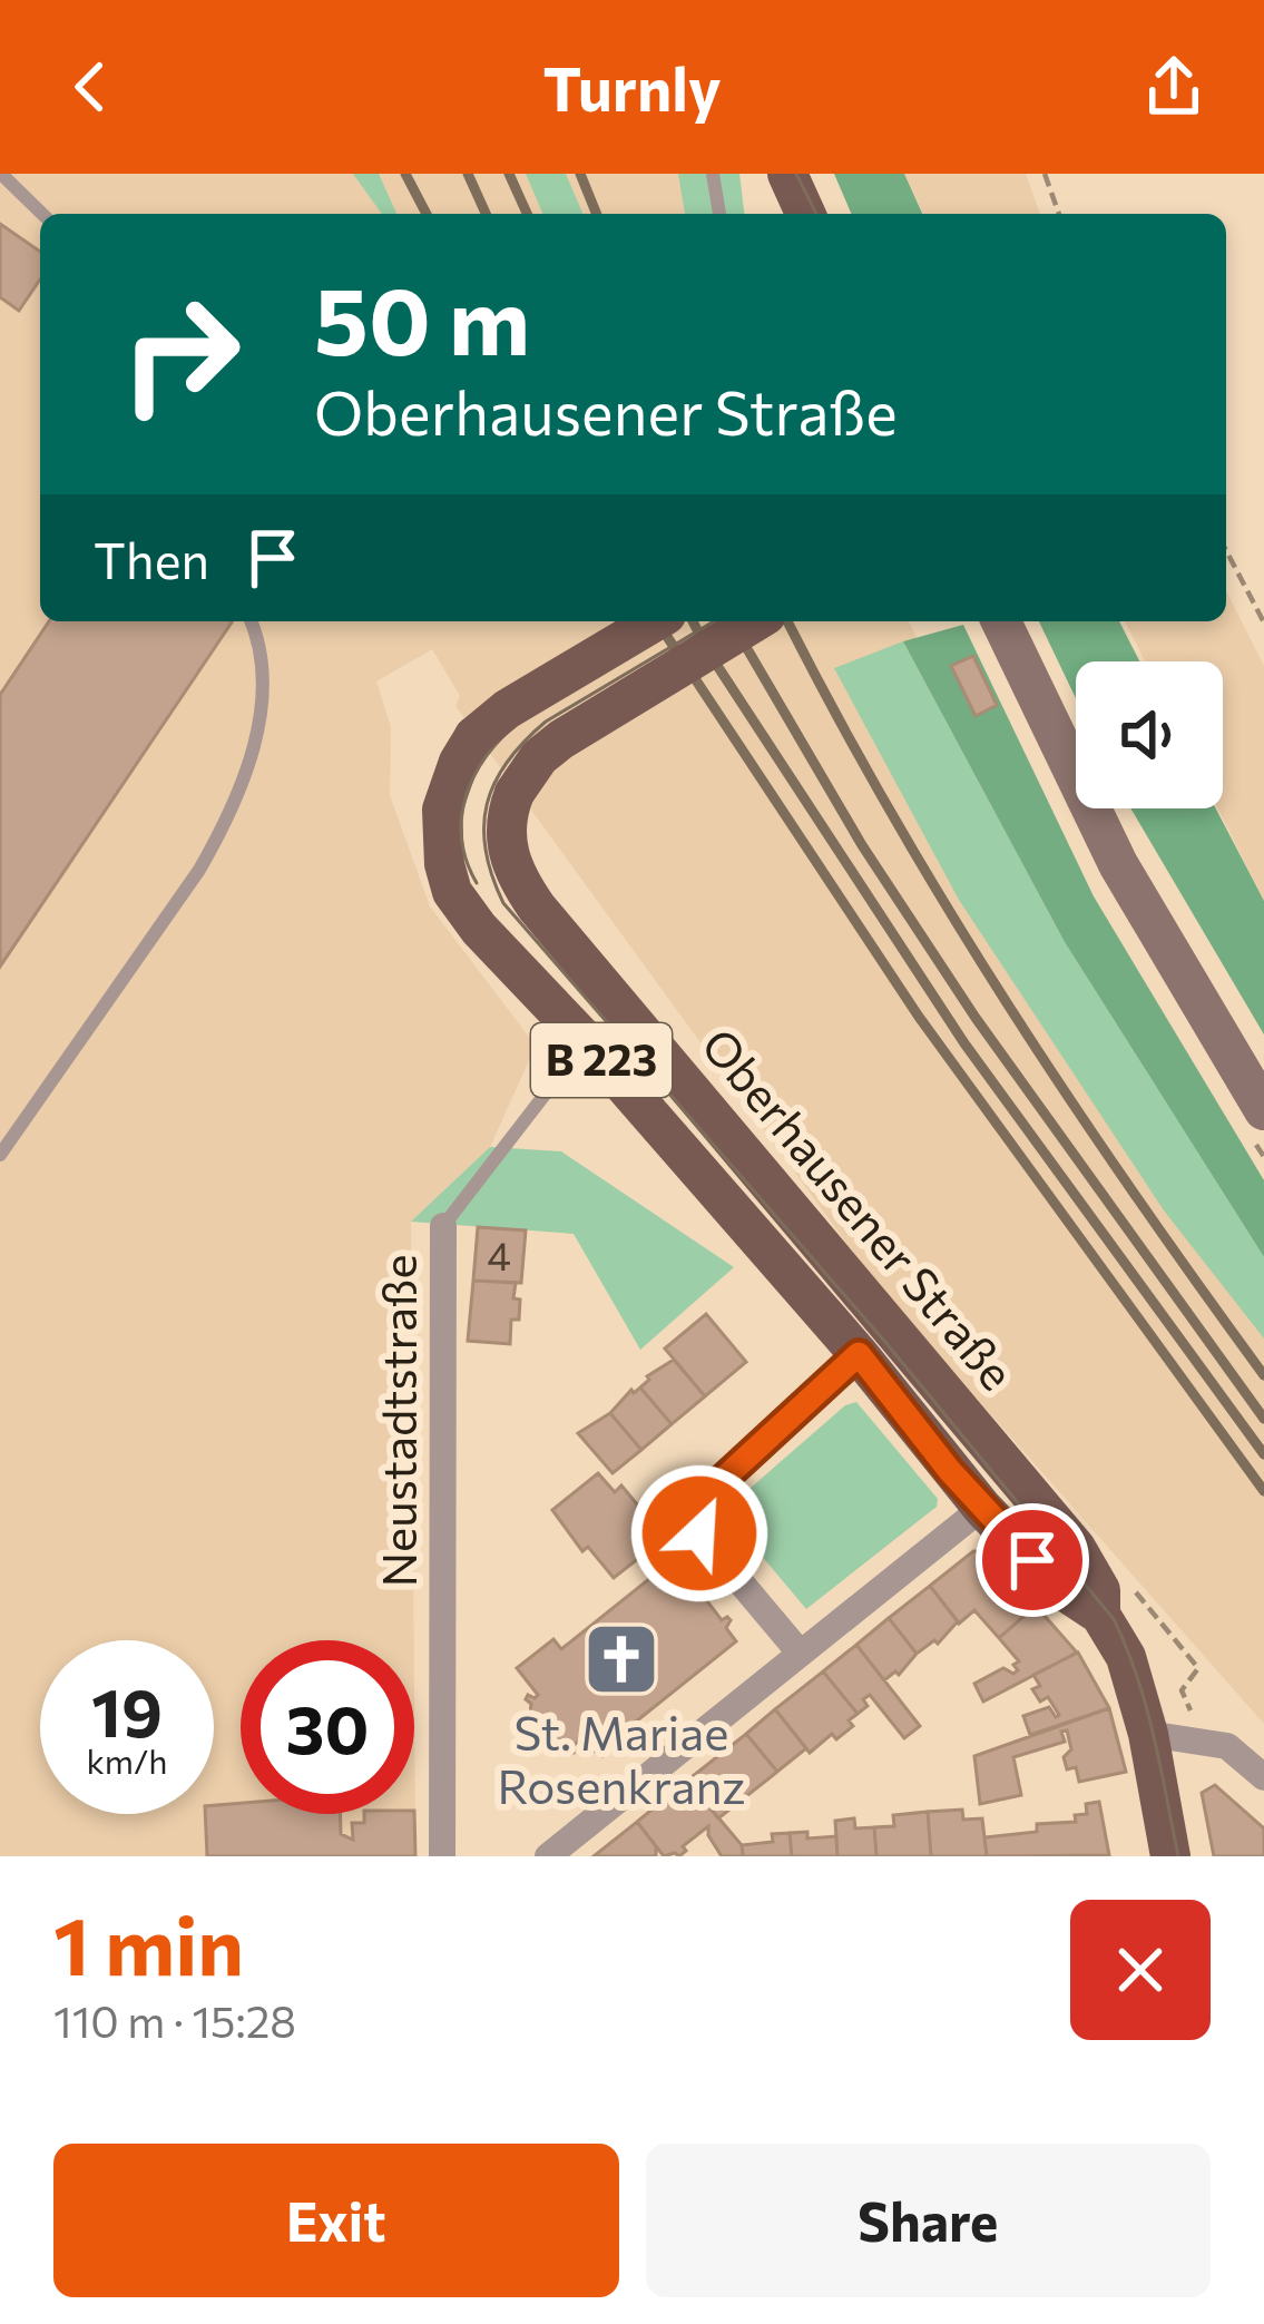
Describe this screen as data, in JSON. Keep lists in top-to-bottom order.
{
  "streets": {
    "main road": ["B 223", "Oberhausener Straße"],
    "street": ["Neustadtstraße"]
  },
  "places": {
    "church": ["St. Mariae Rosenkranz"]
  },
  "house_numbers": ["4"],
  "page": {
    "header": "Turnly",
    "turn": ["50 m", "Oberhausener Straße"],
    "then": "Then",
    "speed": "19 km/h",
    "limit": "30",
    "heading": ["1 min", "110 m · 15:28"],
    "buttons": ["Exit", "Share"]
  }
}
